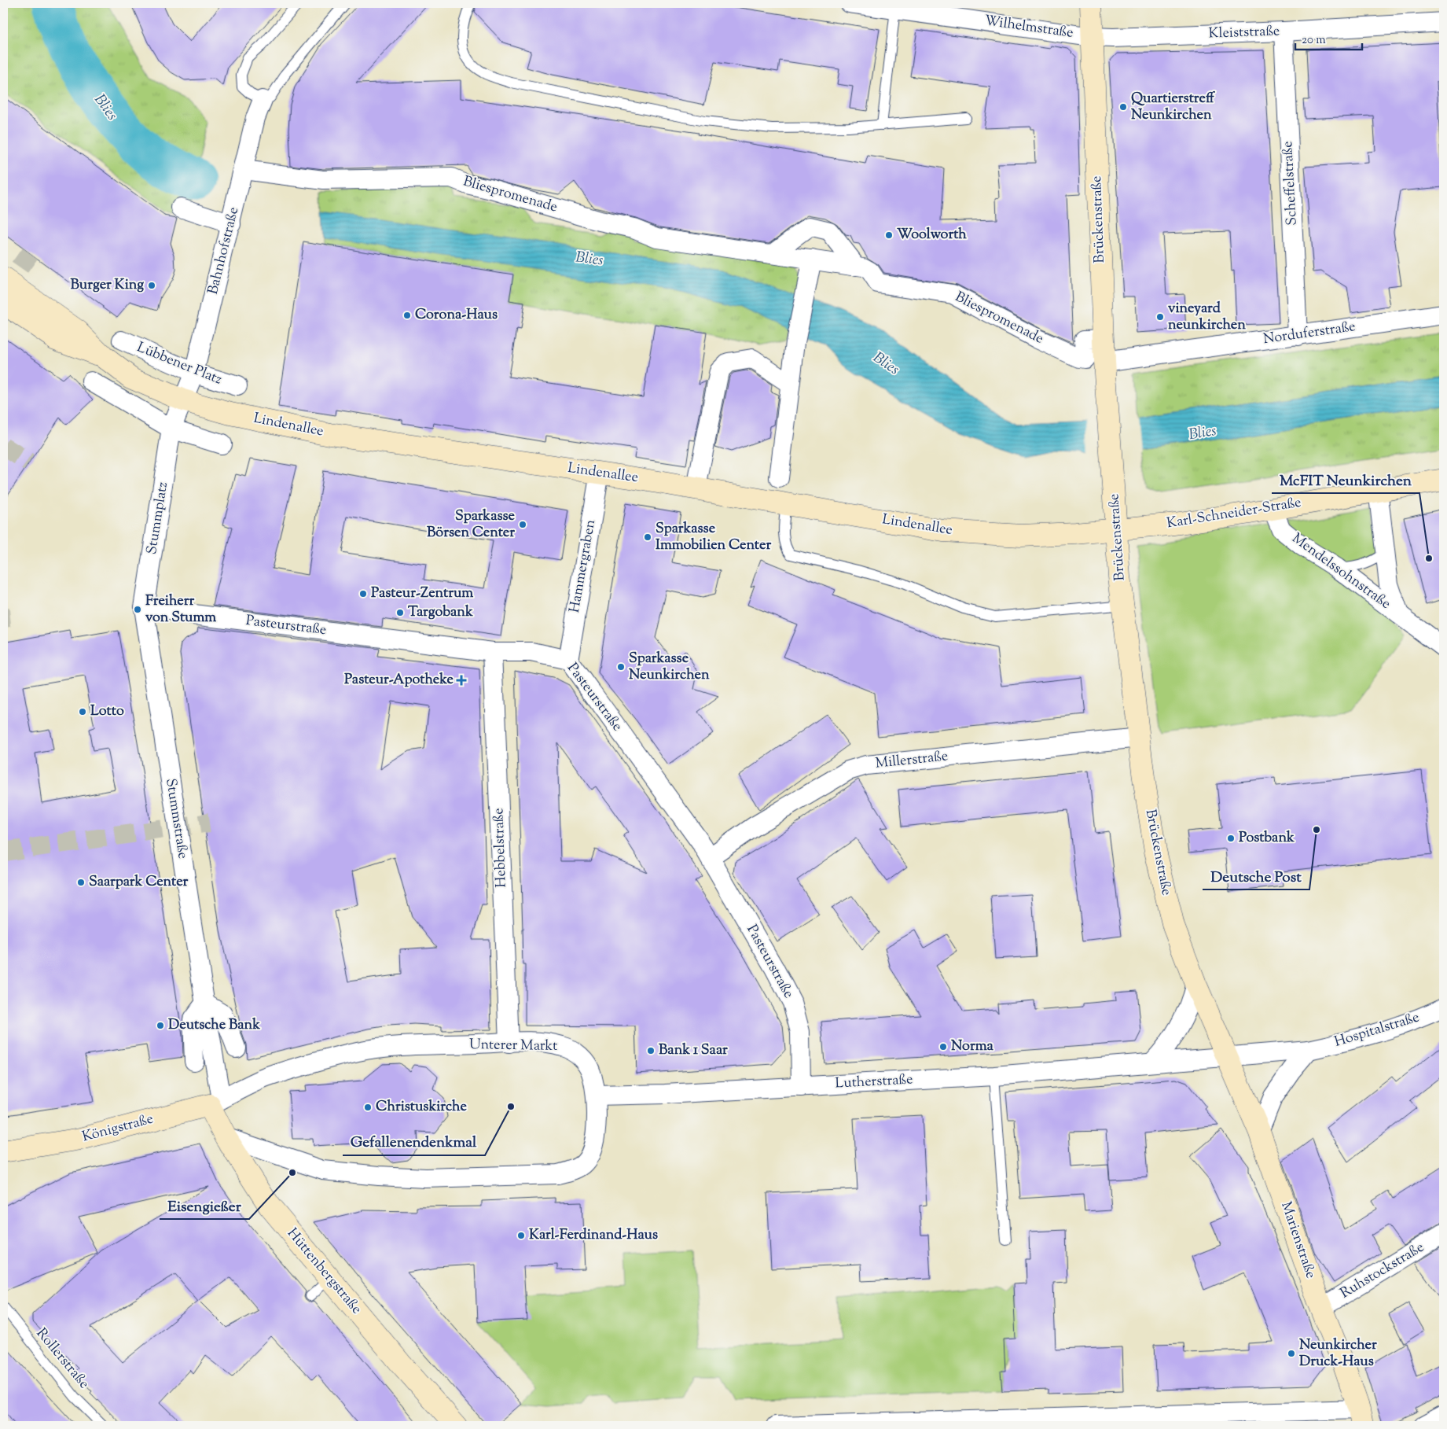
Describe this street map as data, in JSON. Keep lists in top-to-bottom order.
{
  "streets": {
    "street": [
      "Wilhelmstraße",
      "Kleiststraße",
      "Scheffelstraße",
      "Bliespromenade",
      "Brückenstraße",
      "Bahnhofstraße",
      "Norduferstraße",
      "Lübbener Platz",
      "Lindenallee",
      "Karl-Schneider-Straße",
      "Stummplatz",
      "Hammergraben",
      "Mendelssohnstraße",
      "Pasteurstraße",
      "Millerstraße",
      "Stummstraße",
      "Hebbelstraße",
      "Hospitalstraße",
      "Unterer Markt",
      "Lutherstraße",
      "Königstraße",
      "Marienstraße",
      "Ruhstockstraße",
      "Hüttenbergstraße"
    ],
    "lane": ["Rollerstraße"]
  },
  "crossings": [
    ["Wilhelmstraße", "Kleiststraße"],
    ["Wilhelmstraße", "Brückenstraße"],
    ["Kleiststraße", "Scheffelstraße"],
    ["Kleiststraße", "Brückenstraße"],
    ["Scheffelstraße", "Norduferstraße"],
    ["Bliespromenade", "Brückenstraße"],
    ["Bliespromenade", "Bahnhofstraße"],
    ["Brückenstraße", "Norduferstraße"],
    ["Brückenstraße", "Lindenallee"],
    ["Brückenstraße", "Karl-Schneider-Straße"],
    ["Brückenstraße", "Millerstraße"],
    ["Brückenstraße", "Hospitalstraße"],
    ["Brückenstraße", "Lutherstraße"],
    ["Brückenstraße", "Marienstraße"],
    ["Bahnhofstraße", "Lübbener Platz"],
    ["Bahnhofstraße", "Lindenallee"],
    ["Bahnhofstraße", "Stummplatz"],
    ["Lindenallee", "Karl-Schneider-Straße"],
    ["Lindenallee", "Stummplatz"],
    ["Lindenallee", "Hammergraben"],
    ["Karl-Schneider-Straße", "Mendelssohnstraße"],
    ["Stummplatz", "Pasteurstraße"],
    ["Stummplatz", "Stummstraße"],
    ["Hammergraben", "Pasteurstraße"],
    ["Pasteurstraße", "Millerstraße"],
    ["Pasteurstraße", "Stummstraße"],
    ["Pasteurstraße", "Hebbelstraße"],
    ["Pasteurstraße", "Lutherstraße"],
    ["Stummstraße", "Unterer Markt"],
    ["Stummstraße", "Königstraße"],
    ["Stummstraße", "Hüttenbergstraße"],
    ["Hebbelstraße", "Unterer Markt"],
    ["Hospitalstraße", "Lutherstraße"],
    ["Hospitalstraße", "Marienstraße"],
    ["Unterer Markt", "Lutherstraße"],
    ["Unterer Markt", "Königstraße"],
    ["Unterer Markt", "Hüttenbergstraße"],
    ["Lutherstraße", "Marienstraße"],
    ["Königstraße", "Hüttenbergstraße"],
    ["Marienstraße", "Ruhstockstraße"]
  ],
  "water": ["Blies"],
  "places": {
    "other": [
      "Quartierstreff Neunkirchen",
      "Woolworth",
      "Burger King",
      "Corona-Haus",
      "vineyard neunkirchen",
      "Sparkasse Börsen Center",
      "Sparkasse Immobilien Center",
      "McFIT Neunkirchen",
      "Pasteur-Zentrum",
      "Freiherr von Stumm",
      "Targobank",
      "Sparkasse Neunkirchen",
      "Lotto",
      "Deutsche Post",
      "Postbank",
      "Saarpark Center",
      "Deutsche Bank",
      "Norma",
      "Bank 1 Saar",
      "Gefallenendenkmal",
      "Christuskirche",
      "Eisengießer",
      "Karl-Ferdinand-Haus",
      "Neunkircher Druck-Haus"
    ],
    "health": ["Pasteur-Apotheke"]
  },
  "scale_bar": "20 m"
}
